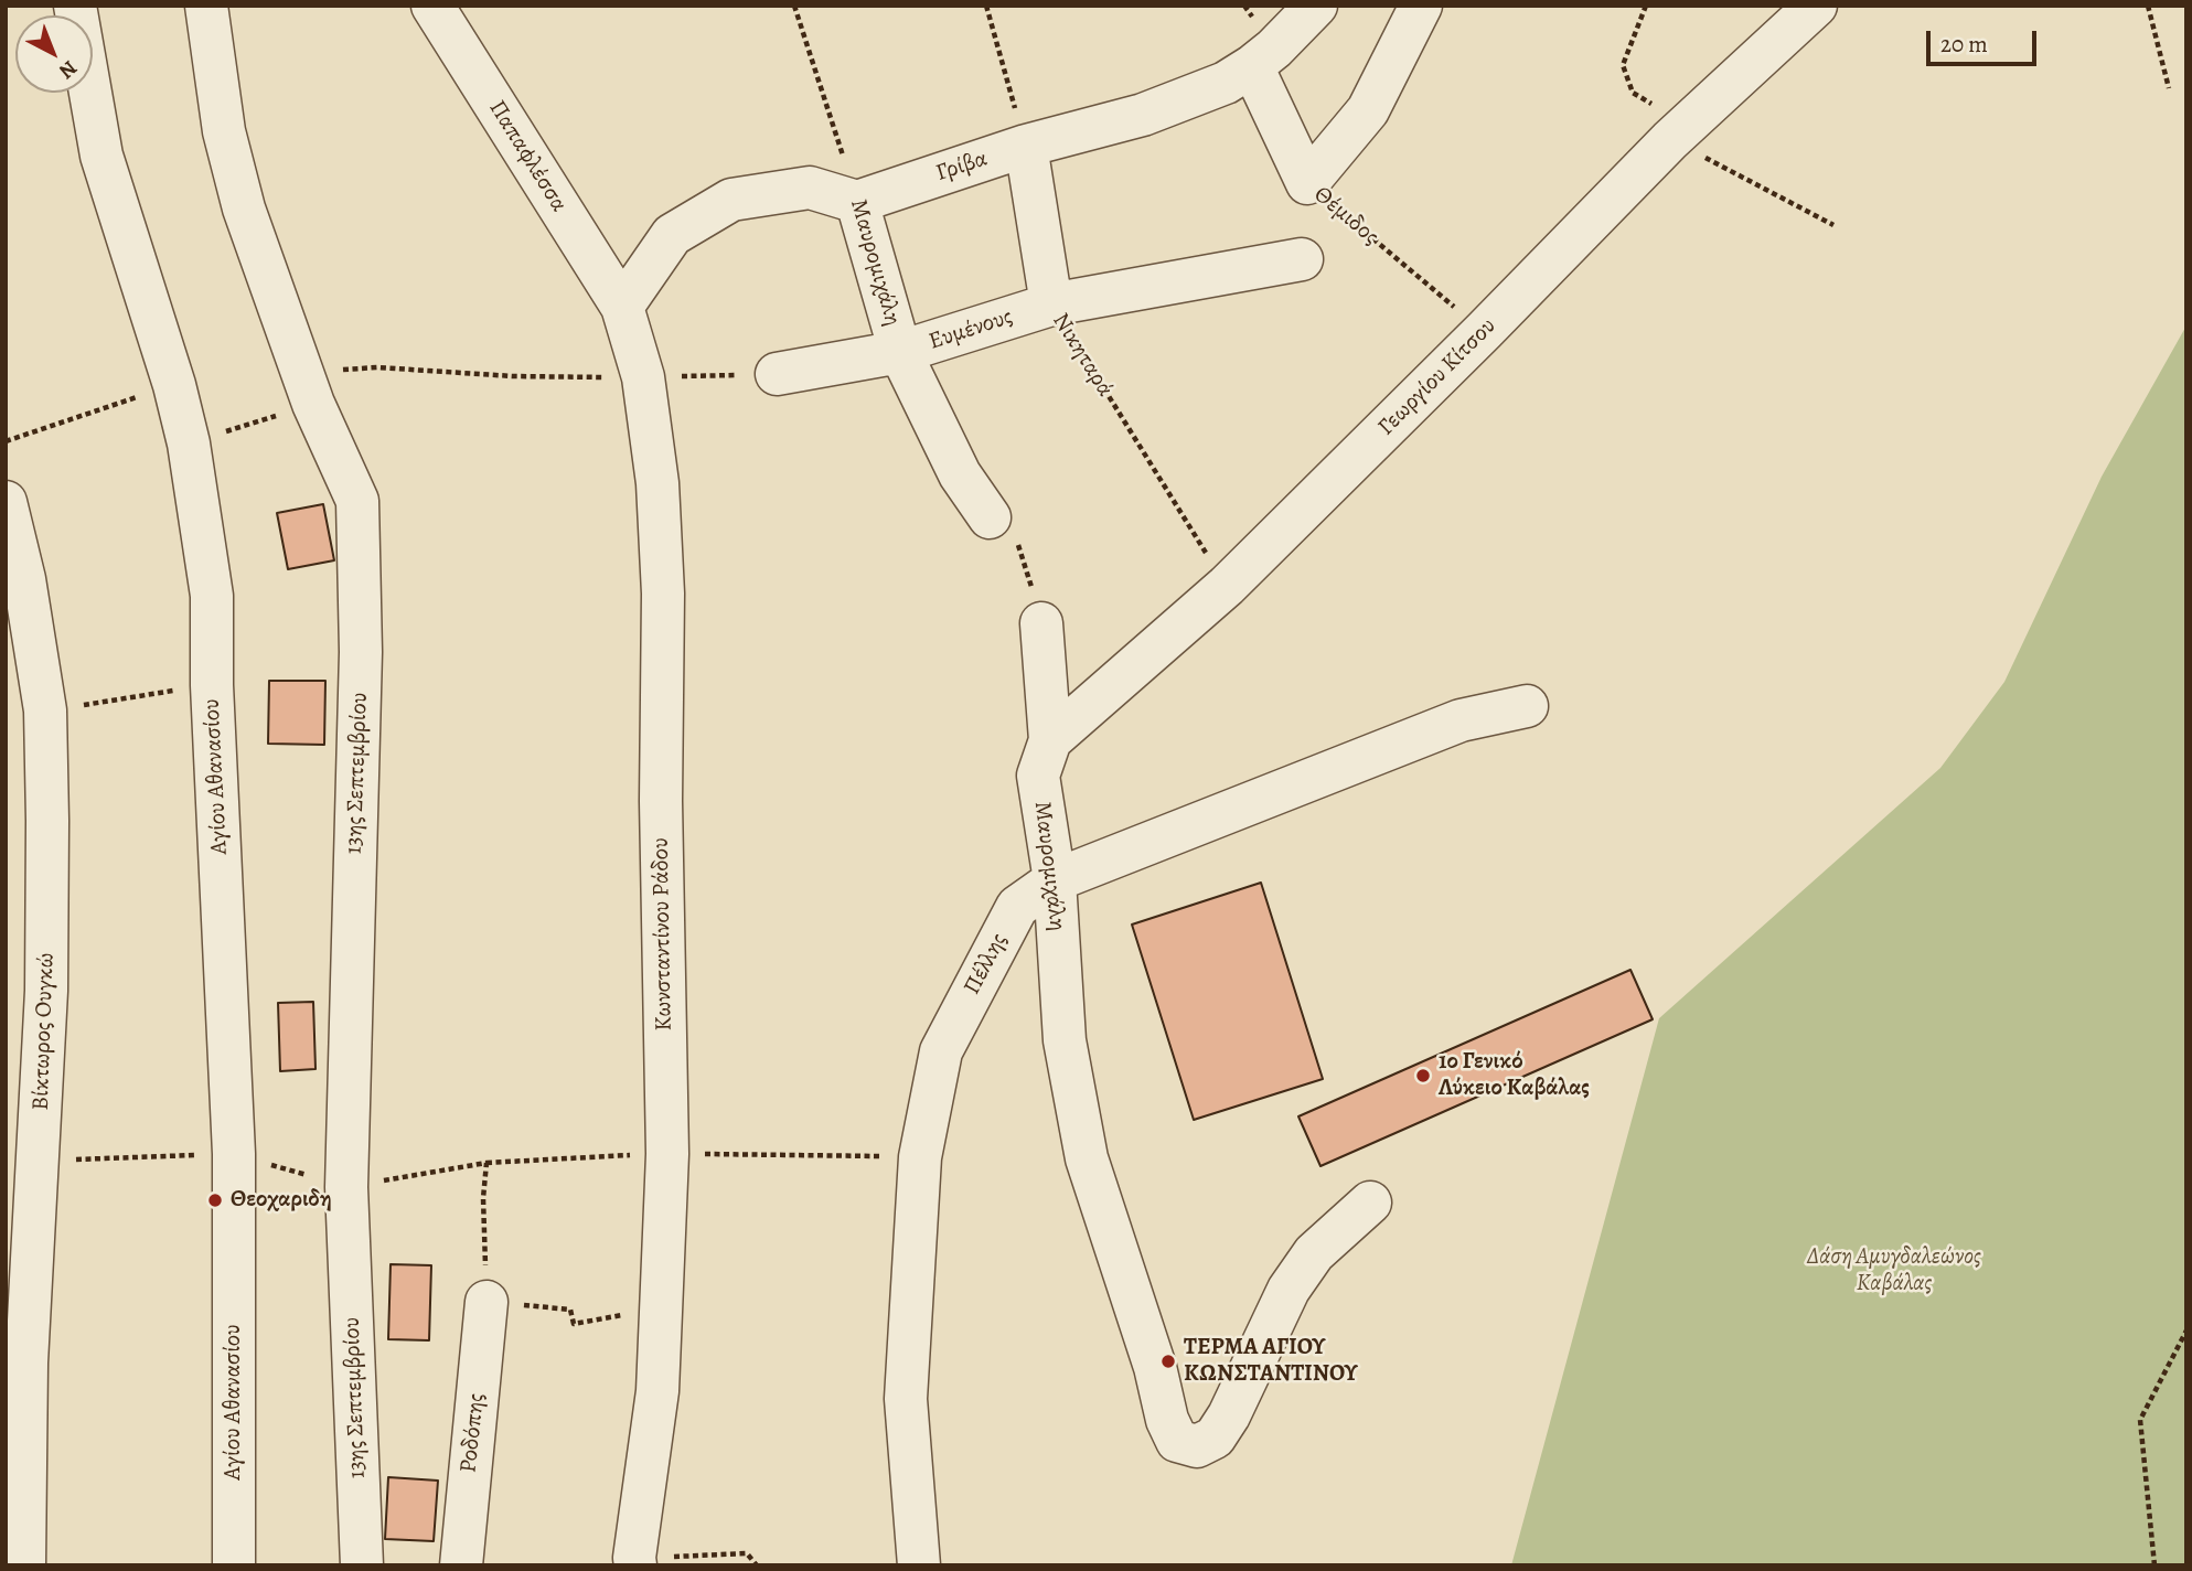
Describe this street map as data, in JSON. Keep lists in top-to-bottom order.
{
  "streets": {
    "street": [
      "Παπαφλέσσα",
      "Γρίβα",
      "Θέμιδος",
      "Μαυρομιχάλη",
      "Ευμένους",
      "Νικηταρά",
      "Γεωργίου Κίτσου",
      "13ης Σεπτεμβρίου",
      "Αγίου Αθανασίου",
      "Κωνσταντίνου Ράδου",
      "Πέλλης",
      "Βίκτωρος Ουγκώ",
      "Ροδόπης"
    ]
  },
  "crossings": [
    ["Παπαφλέσσα", "Κωνσταντίνου Ράδου"],
    ["Γρίβα", "Θέμιδος"],
    ["Γρίβα", "Μαυρομιχάλη"],
    ["Γρίβα", "Νικηταρά"],
    ["Θέμιδος", "Γεωργίου Κίτσου"],
    ["Μαυρομιχάλη", "Ευμένους"],
    ["Μαυρομιχάλη", "Γεωργίου Κίτσου"],
    ["Μαυρομιχάλη", "Πέλλης"],
    ["Ευμένους", "Νικηταρά"],
    ["Νικηταρά", "Γεωργίου Κίτσου"]
  ],
  "parks": ["Δάση Αμυγδαλεώνος Καβάλας"],
  "places": ["1ο Γενικό Λύκειο Καβάλας", "Θεοχαριδη", "ΤΕΡΜΑ ΑΓΙΟΥ ΚΩΝΣΤΑΝΤΙΝΟΥ"],
  "scale_bar": "20 m",
  "north": "bottom right"
}
